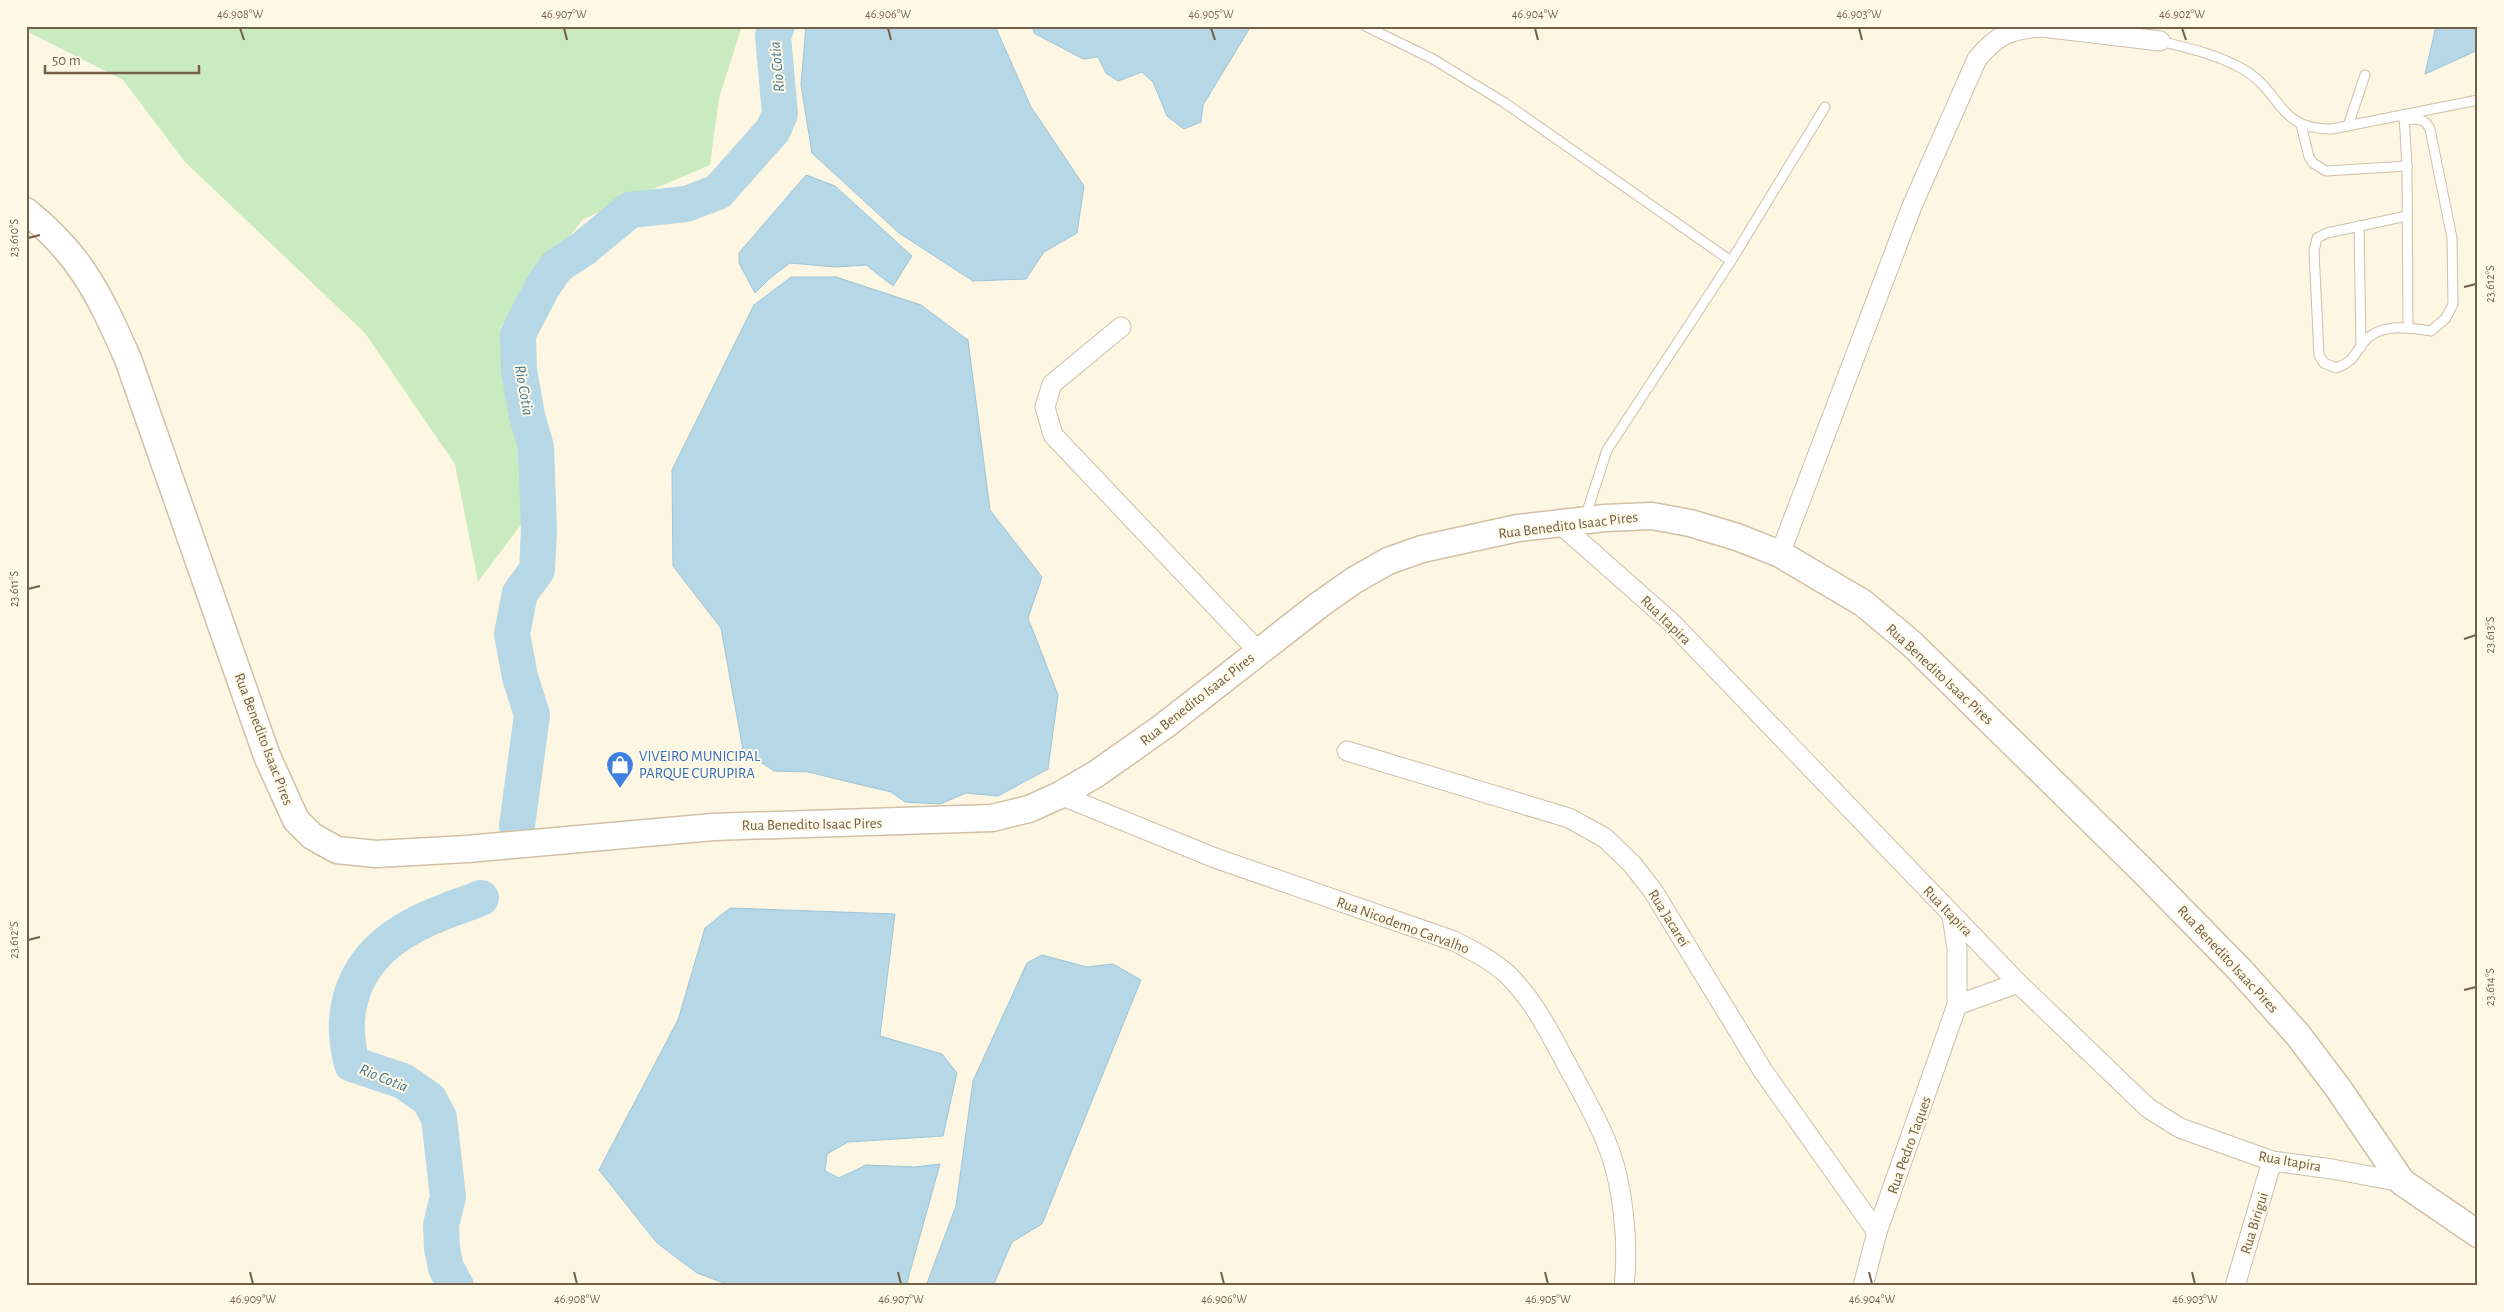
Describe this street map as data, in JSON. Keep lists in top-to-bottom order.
{
  "streets": {
    "street": [
      "Rua Benedito Isaac Pires",
      "Rua Itapira",
      "Rua Jacareí",
      "Rua Nicodemo Carvalho",
      "Rua Pedro Taques",
      "Rua Birigui"
    ]
  },
  "crossings": [
    ["Rua Benedito Isaac Pires", "Rua Itapira"],
    ["Rua Benedito Isaac Pires", "Rua Nicodemo Carvalho"],
    ["Rua Itapira", "Rua Pedro Taques"],
    ["Rua Itapira", "Rua Birigui"],
    ["Rua Jacareí", "Rua Pedro Taques"]
  ],
  "water": ["Rio Cotia"],
  "places": {
    "shop": ["VIVEIRO MUNICIPAL PARQUE CURUPIRA"]
  },
  "scale_bar": "50 m",
  "coordinates": [
    "46.908°W",
    "46.907°W",
    "46.906°W",
    "46.905°W",
    "46.904°W",
    "46.903°W",
    "46.902°W",
    "23.610°S",
    "23.612°S",
    "23.611°S",
    "23.613°S",
    "23.614°S",
    "46.909°W"
  ]
}
